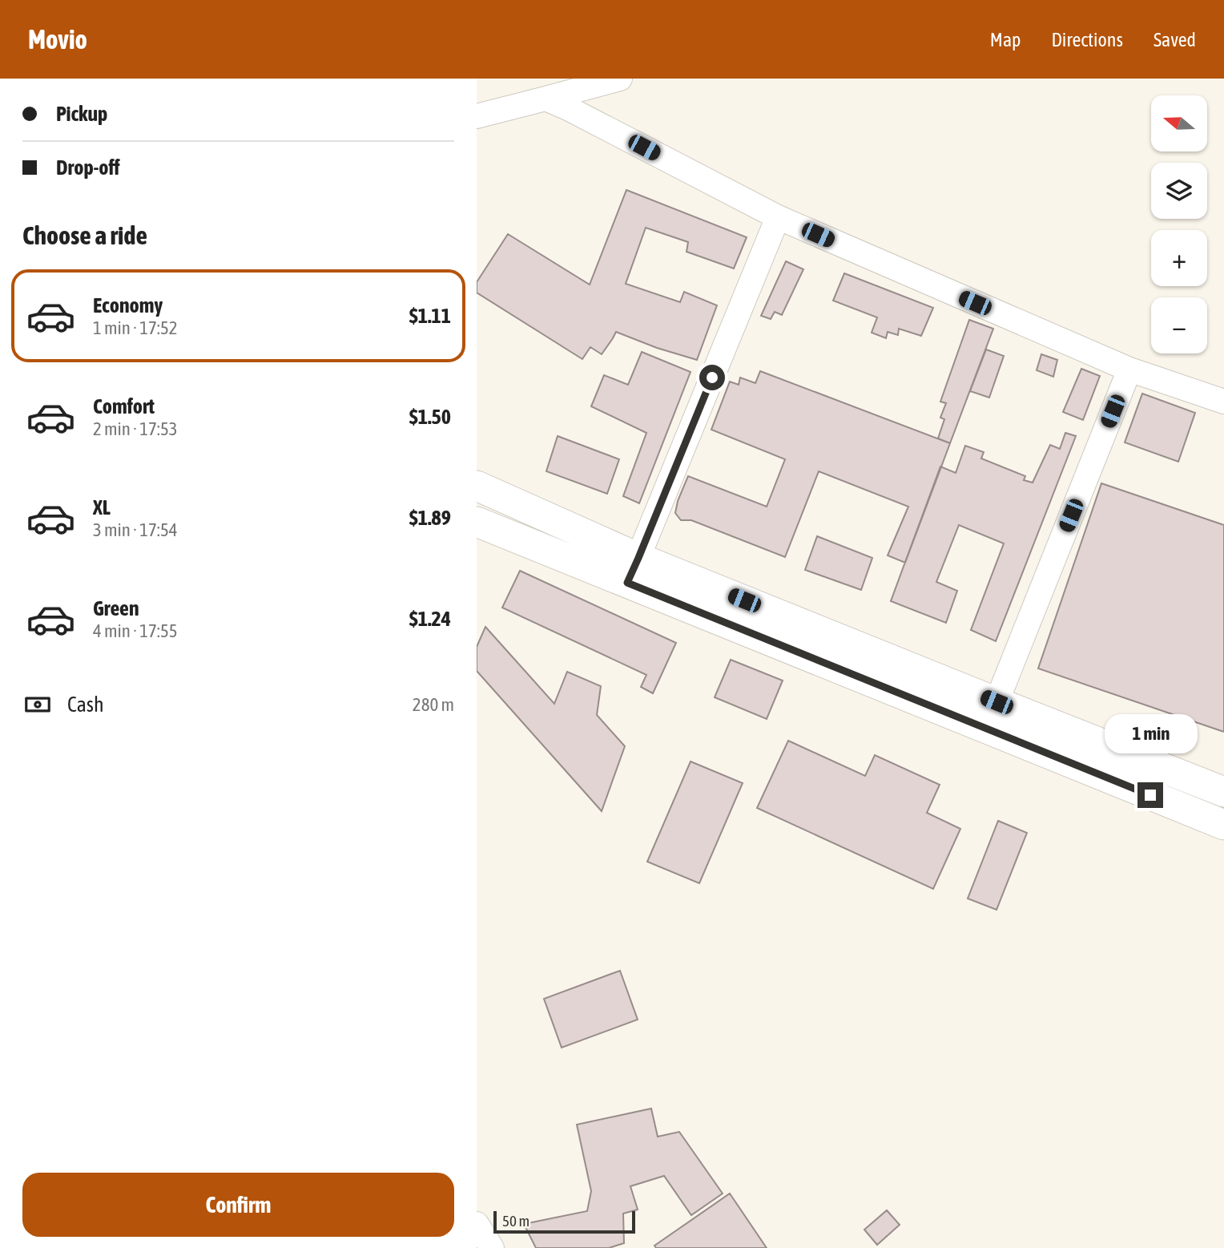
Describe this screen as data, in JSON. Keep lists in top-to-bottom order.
{
  "scale_bar": "50 m",
  "north": "left",
  "page": {
    "header": "Movio",
    "nav": ["Map", "Directions", "Saved"],
    "banner": ["Pickup", "Drop-off"],
    "map_buttons": ["+", "−"],
    "heading": "Choose a ride",
    "list": [
      {
        "name": "Economy",
        "note": "1 min · 17:52",
        "value": "$1.11"
      },
      {
        "name": "Comfort",
        "note": "2 min · 17:53",
        "value": "$1.50"
      },
      {
        "name": "XL",
        "note": "3 min · 17:54",
        "value": "$1.89"
      },
      {
        "name": "Green",
        "note": "4 min · 17:55",
        "value": "$1.24"
      }
    ],
    "pay": ["Cash", "280 m"],
    "bubble": "1 min",
    "buttons": "Confirm",
    "scale": "50 m"
  }
}
